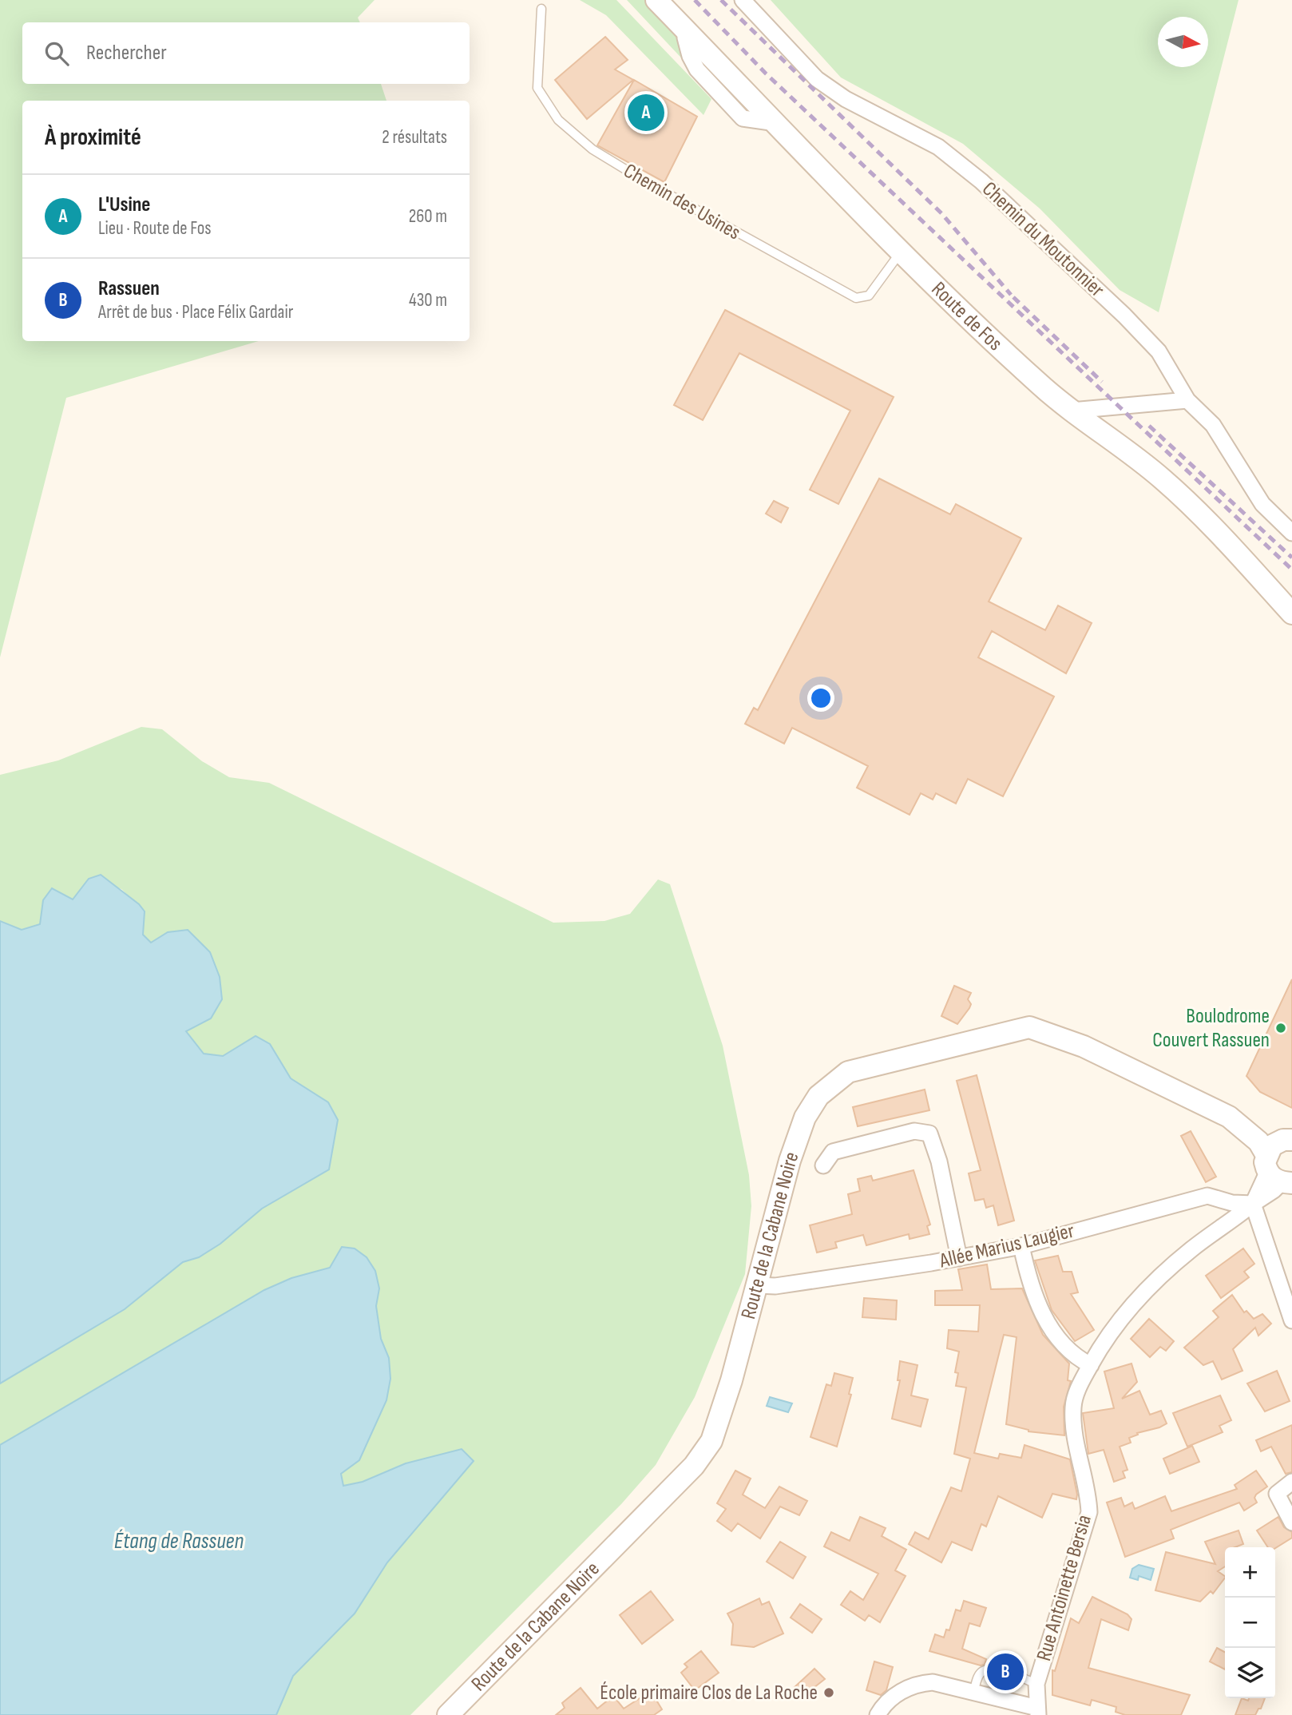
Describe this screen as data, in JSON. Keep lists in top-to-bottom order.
{
  "streets": {
    "street": [
      "Chemin du Moutonnier",
      "Route de Fos",
      "Route de la Cabane Noire",
      "Allée Marius Laugier",
      "Rue Antoinette Bersia"
    ],
    "lane": ["Chemin des Usines"]
  },
  "crossings": [
    ["Chemin des Usines", "Route de Fos"],
    ["Route de la Cabane Noire", "Allée Marius Laugier"],
    ["Allée Marius Laugier", "Rue Antoinette Bersia"]
  ],
  "water": ["Étang de Rassuen"],
  "places": ["Boulodrome Couvert Rassuen", "École primaire Clos de La Roche"],
  "north": "right",
  "page": {
    "search": "Rechercher",
    "pins": ["A", "B"],
    "heading": ["À proximité", "2 résultats"],
    "list": [
      {
        "mark": "A",
        "name": "L'Usine",
        "note": "Lieu · Route de Fos",
        "value": "260 m"
      },
      {
        "mark": "B",
        "name": "Rassuen",
        "note": "Arrêt de bus · Place Félix Gardair",
        "value": "430 m"
      }
    ],
    "map_buttons": ["+", "−"]
  }
}
